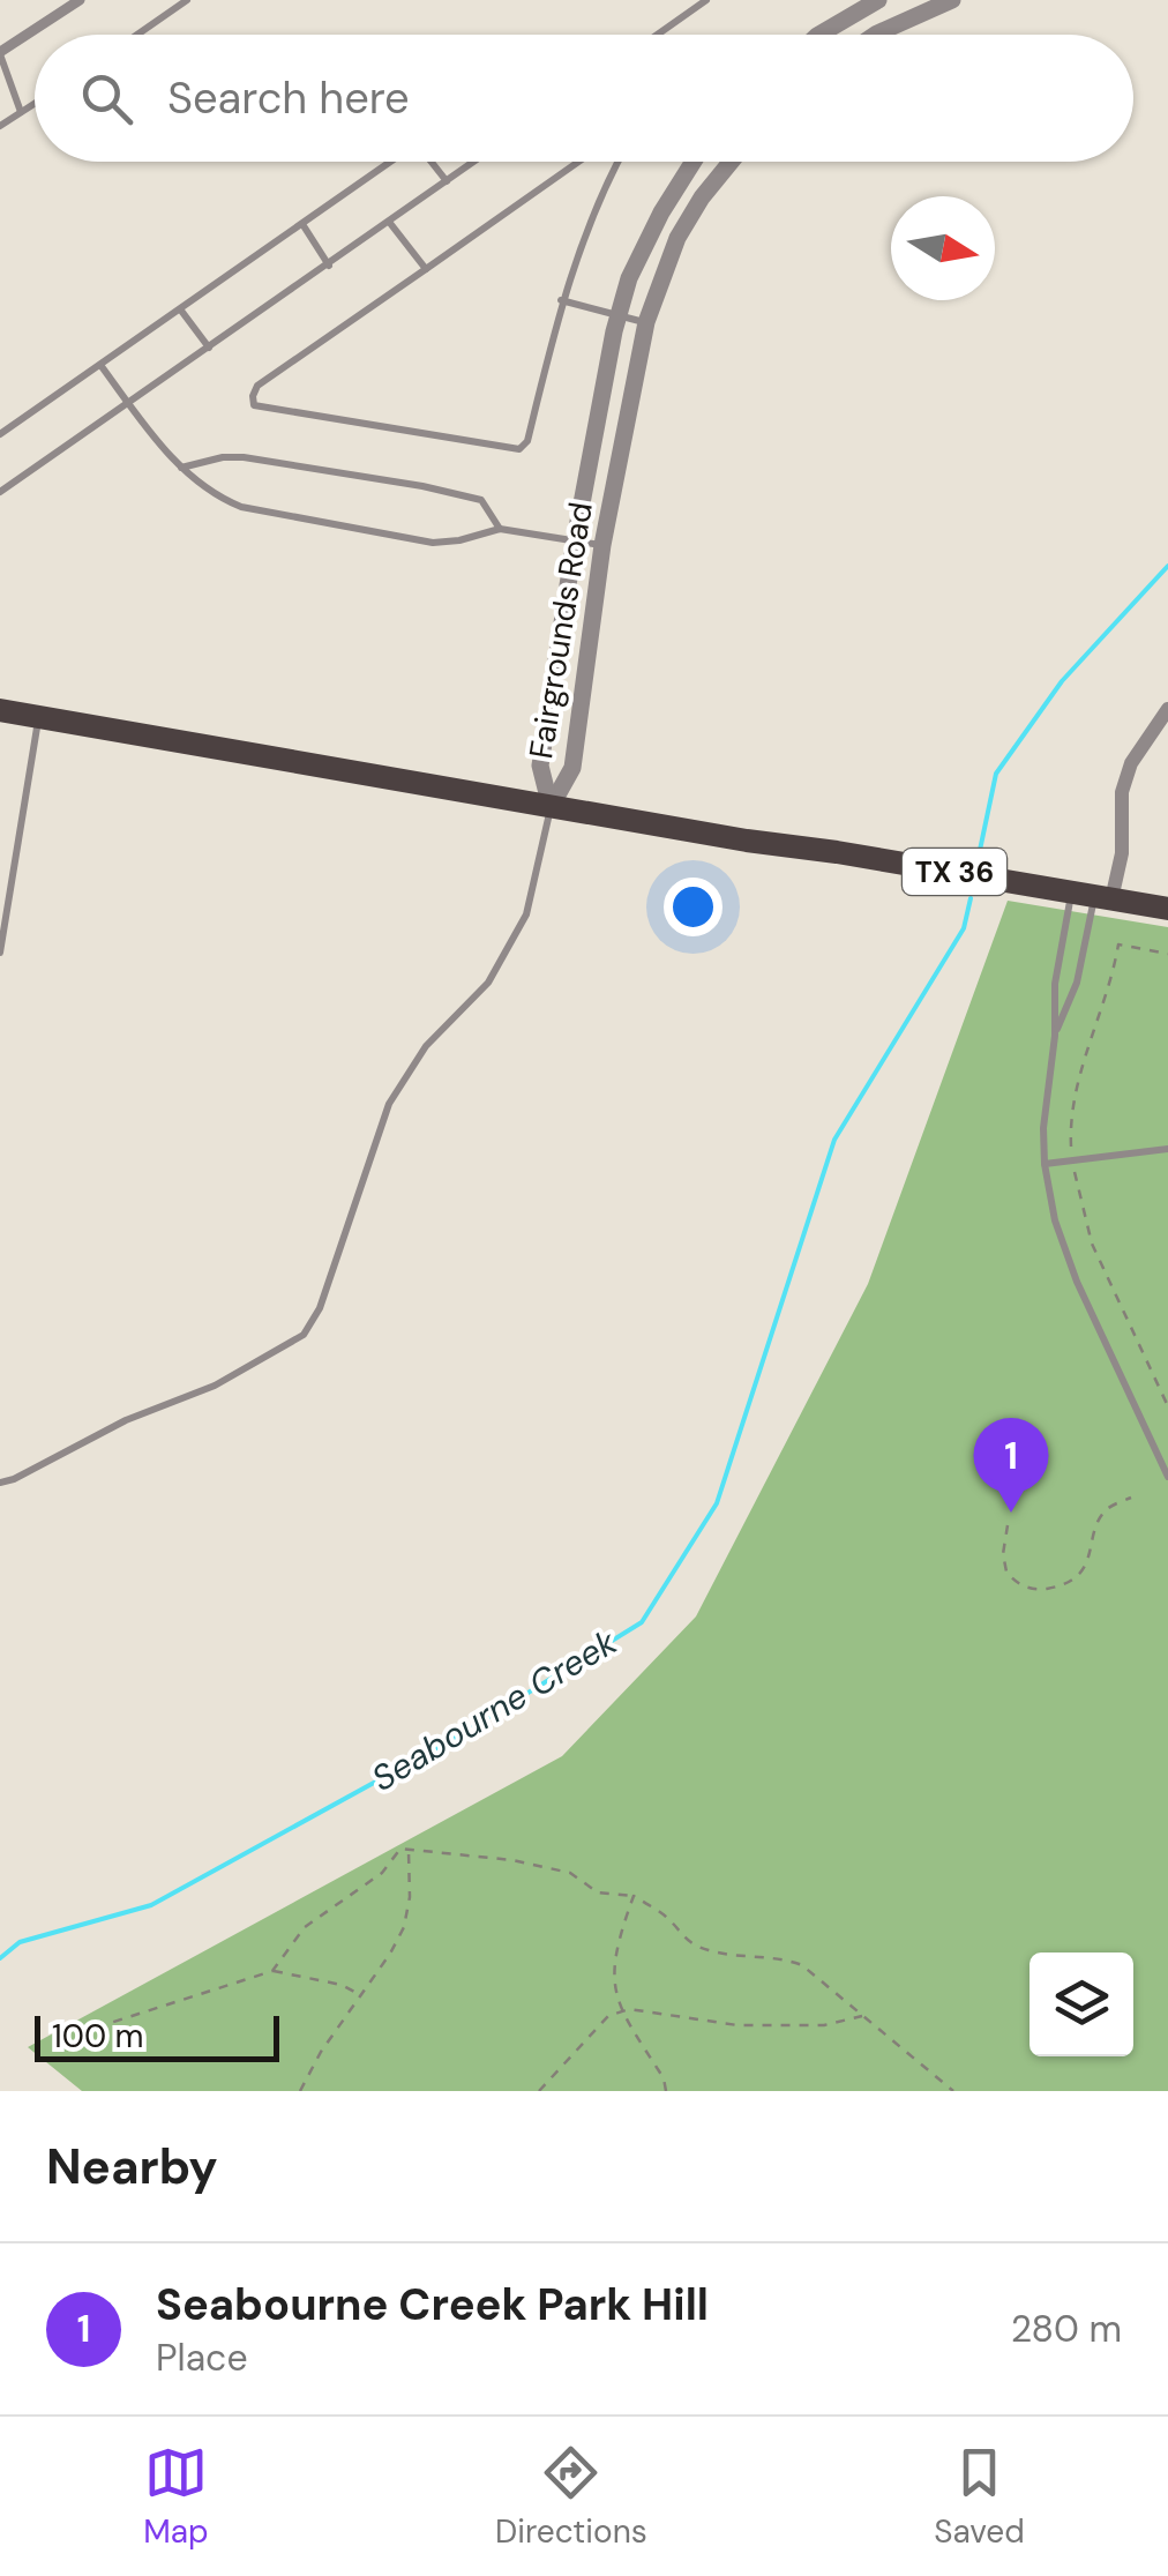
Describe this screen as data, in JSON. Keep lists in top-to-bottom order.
{
  "streets": {
    "main road": ["TX 36"],
    "street": ["Fairgrounds Road"]
  },
  "crossings": [
    ["Fairgrounds Road", "TX 36"]
  ],
  "water": ["Seabourne Creek"],
  "scale_bar": "100 m",
  "north": "right",
  "page": {
    "search": "Search here",
    "pins": "1",
    "scale": "100 m",
    "heading": "Nearby",
    "list": [
      {
        "mark": "1",
        "name": "Seabourne Creek Park Hill",
        "note": "Place",
        "value": "280 m"
      }
    ],
    "nav": ["Map", "Directions", "Saved"]
  }
}
